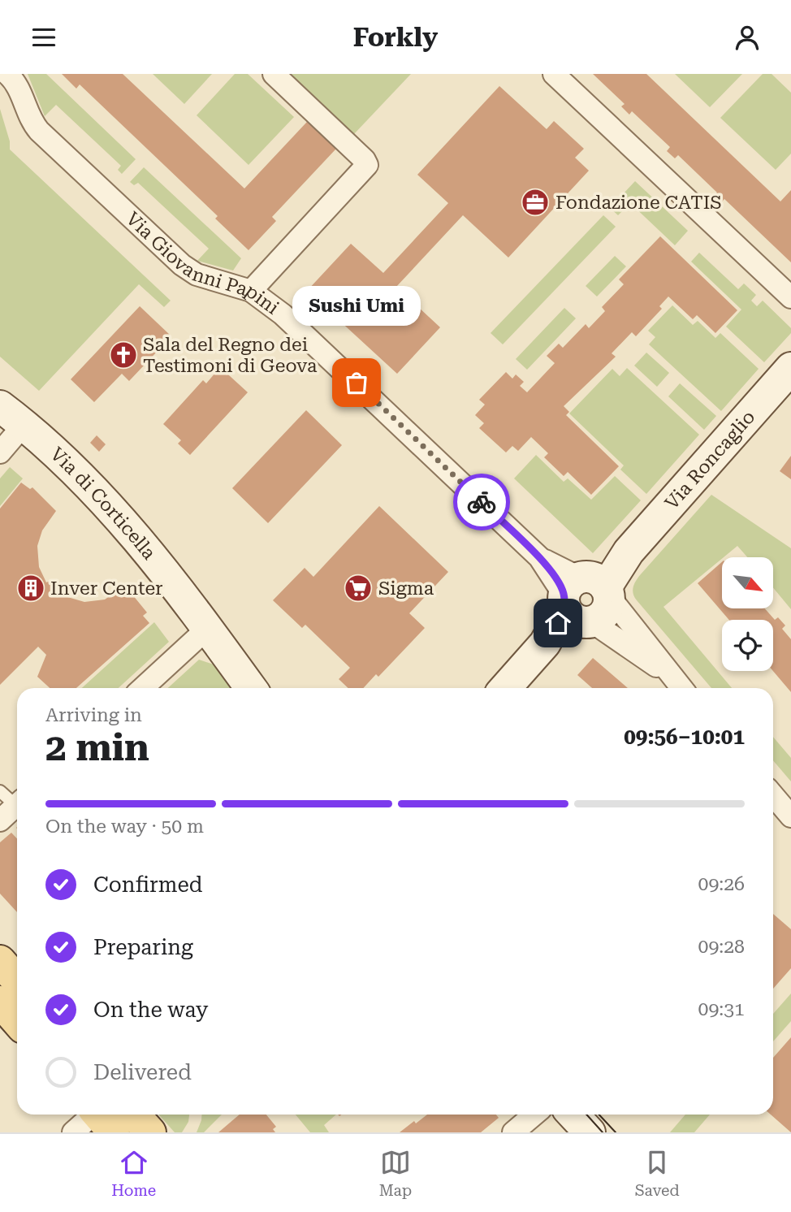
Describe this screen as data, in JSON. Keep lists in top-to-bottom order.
{
  "streets": {
    "street": ["Via Giovanni Papini", "Via Roncaglio", "Via di Corticella"]
  },
  "crossings": [
    ["Via Giovanni Papini", "Via Roncaglio"]
  ],
  "places": {
    "office": ["Fondazione CATIS"],
    "church": ["Sala del Regno dei Testimoni di Geova"],
    "other": ["Sushi Umi"],
    "building": ["Inver Center"],
    "supermarket": ["Sigma"]
  },
  "north": "bottom right",
  "page": {
    "header": "Forkly",
    "bubble": "Sushi Umi",
    "heading": ["2 min", "Arriving in", "09:56–10:01"],
    "bar": "On the way · 50 m",
    "list": [
      ["Confirmed", "09:26"],
      ["Preparing", "09:28"],
      ["On the way", "09:31"],
      "Delivered"
    ],
    "tabs": ["Home", "Map", "Saved"]
  }
}
